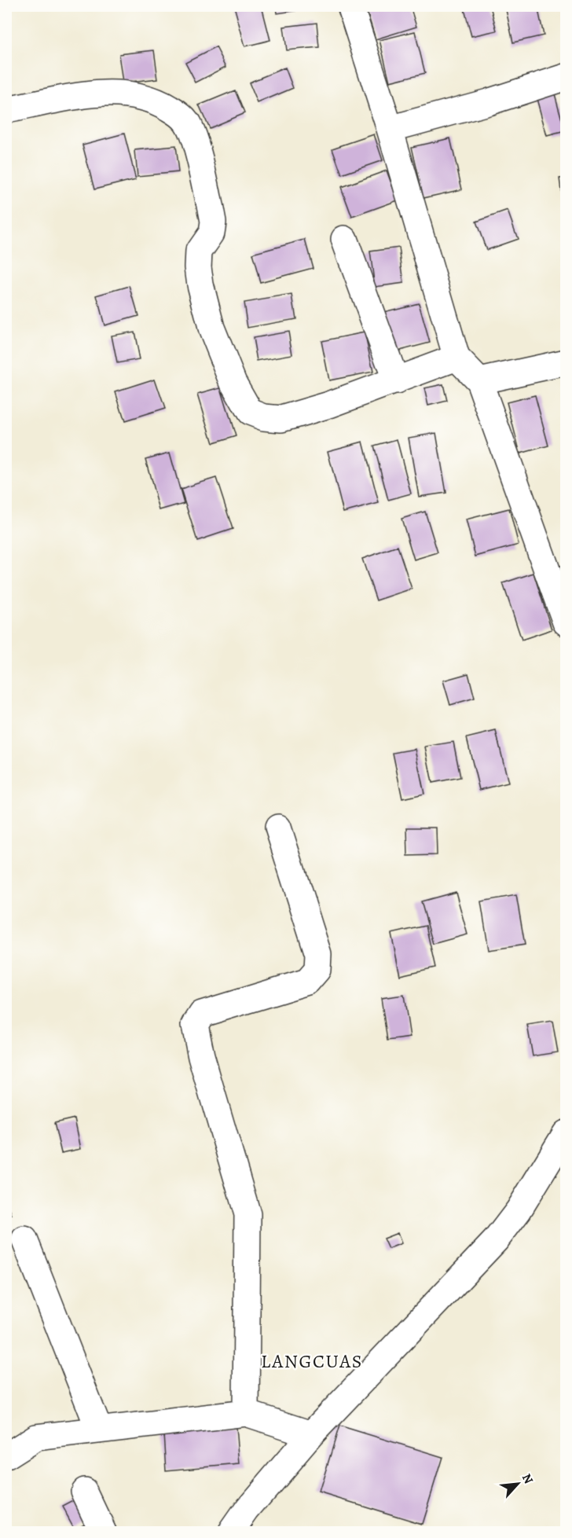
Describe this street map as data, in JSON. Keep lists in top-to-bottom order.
{
  "districts": ["LANGCUAS"],
  "north": "top right"
}
